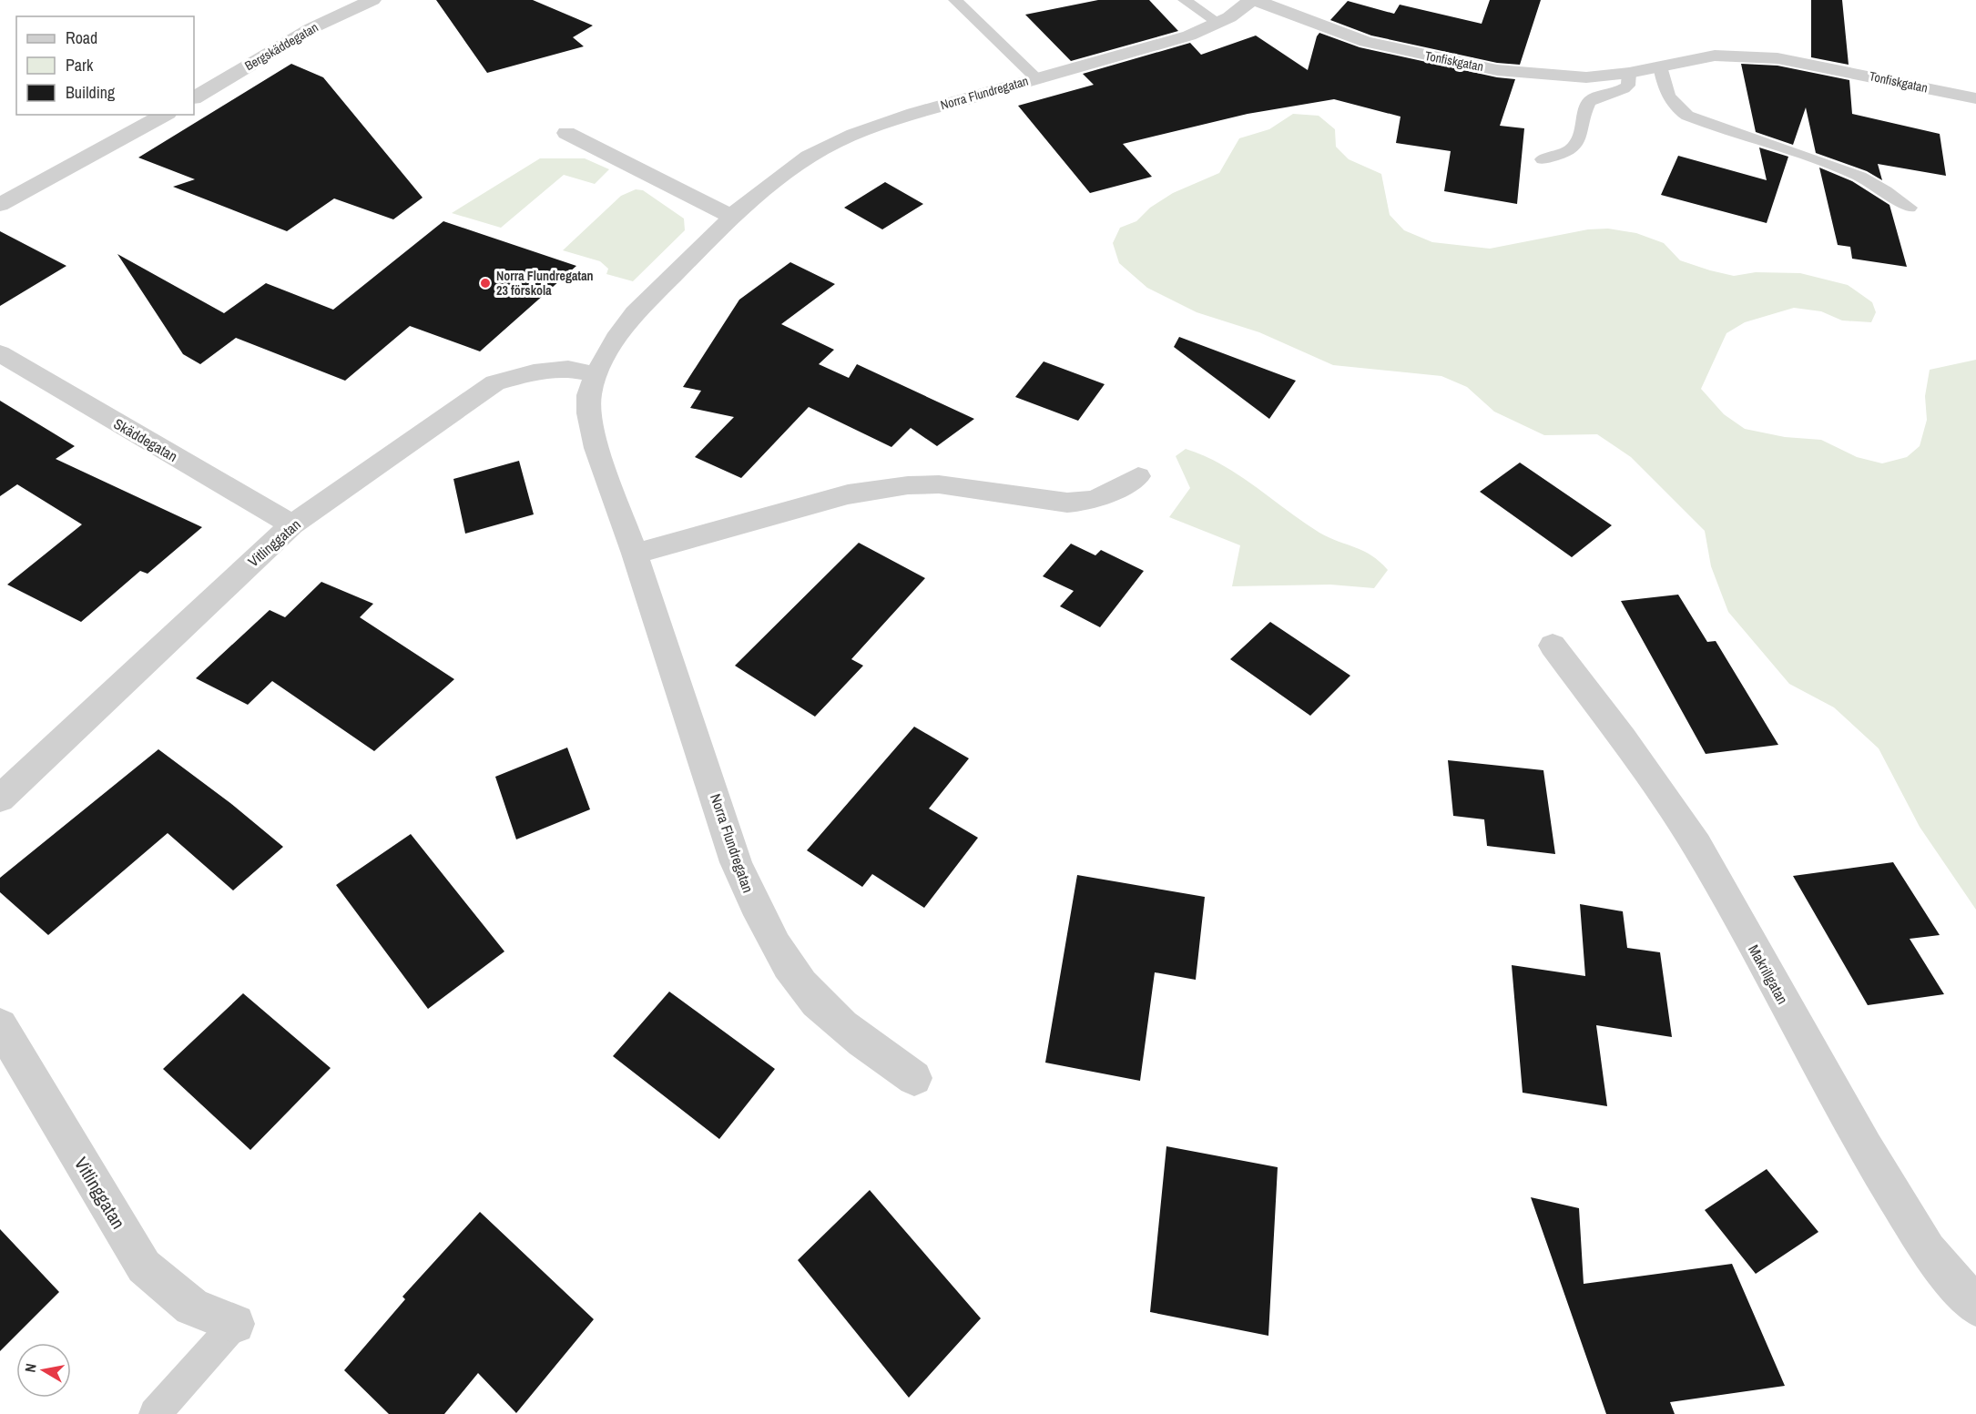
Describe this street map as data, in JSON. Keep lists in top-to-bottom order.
{
  "streets": {
    "street": [
      "Bergskäddegatan",
      "Tonfiskgatan",
      "Norra Flundregatan",
      "Skäddegatan",
      "Vitlinggatan",
      "Makrillgatan"
    ]
  },
  "crossings": [
    ["Tonfiskgatan", "Norra Flundregatan"],
    ["Norra Flundregatan", "Vitlinggatan"],
    ["Skäddegatan", "Vitlinggatan"]
  ],
  "places": ["Norra Flundregatan 23 förskola"],
  "legend": ["Road", "Park", "Building"],
  "north": "left"
}
